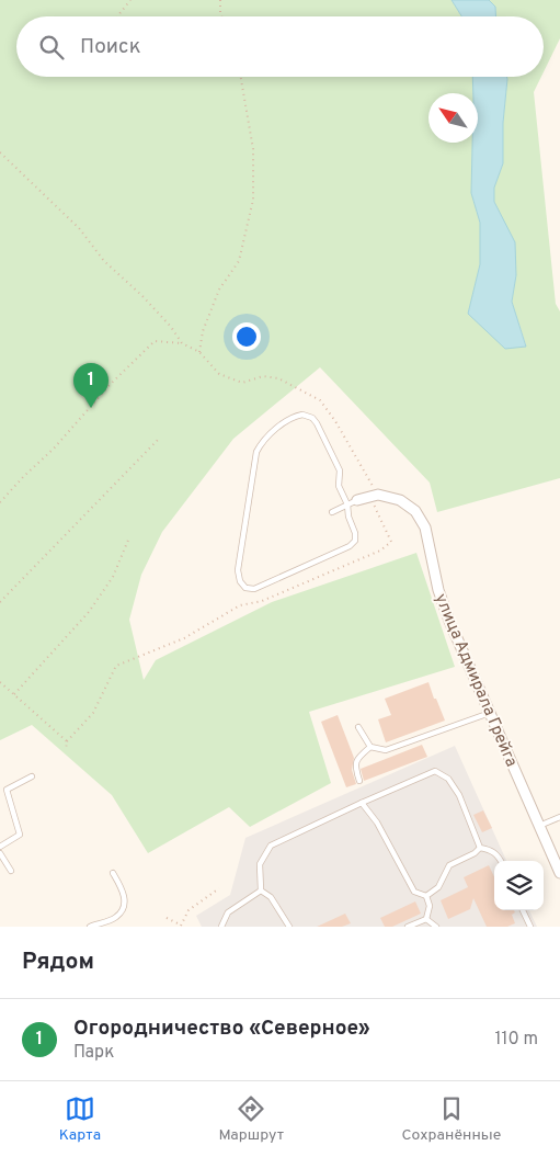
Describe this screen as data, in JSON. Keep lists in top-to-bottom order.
{
  "streets": {
    "street": ["улица Адмирала Грейга"]
  },
  "north": "top left",
  "page": {
    "search": "Поиск",
    "pins": "1",
    "heading": "Рядом",
    "list": [
      {
        "mark": "1",
        "name": "Огородничество «Северное»",
        "note": "Парк",
        "value": "110 m"
      }
    ],
    "nav": ["Карта", "Маршрут", "Сохранённые"]
  }
}
